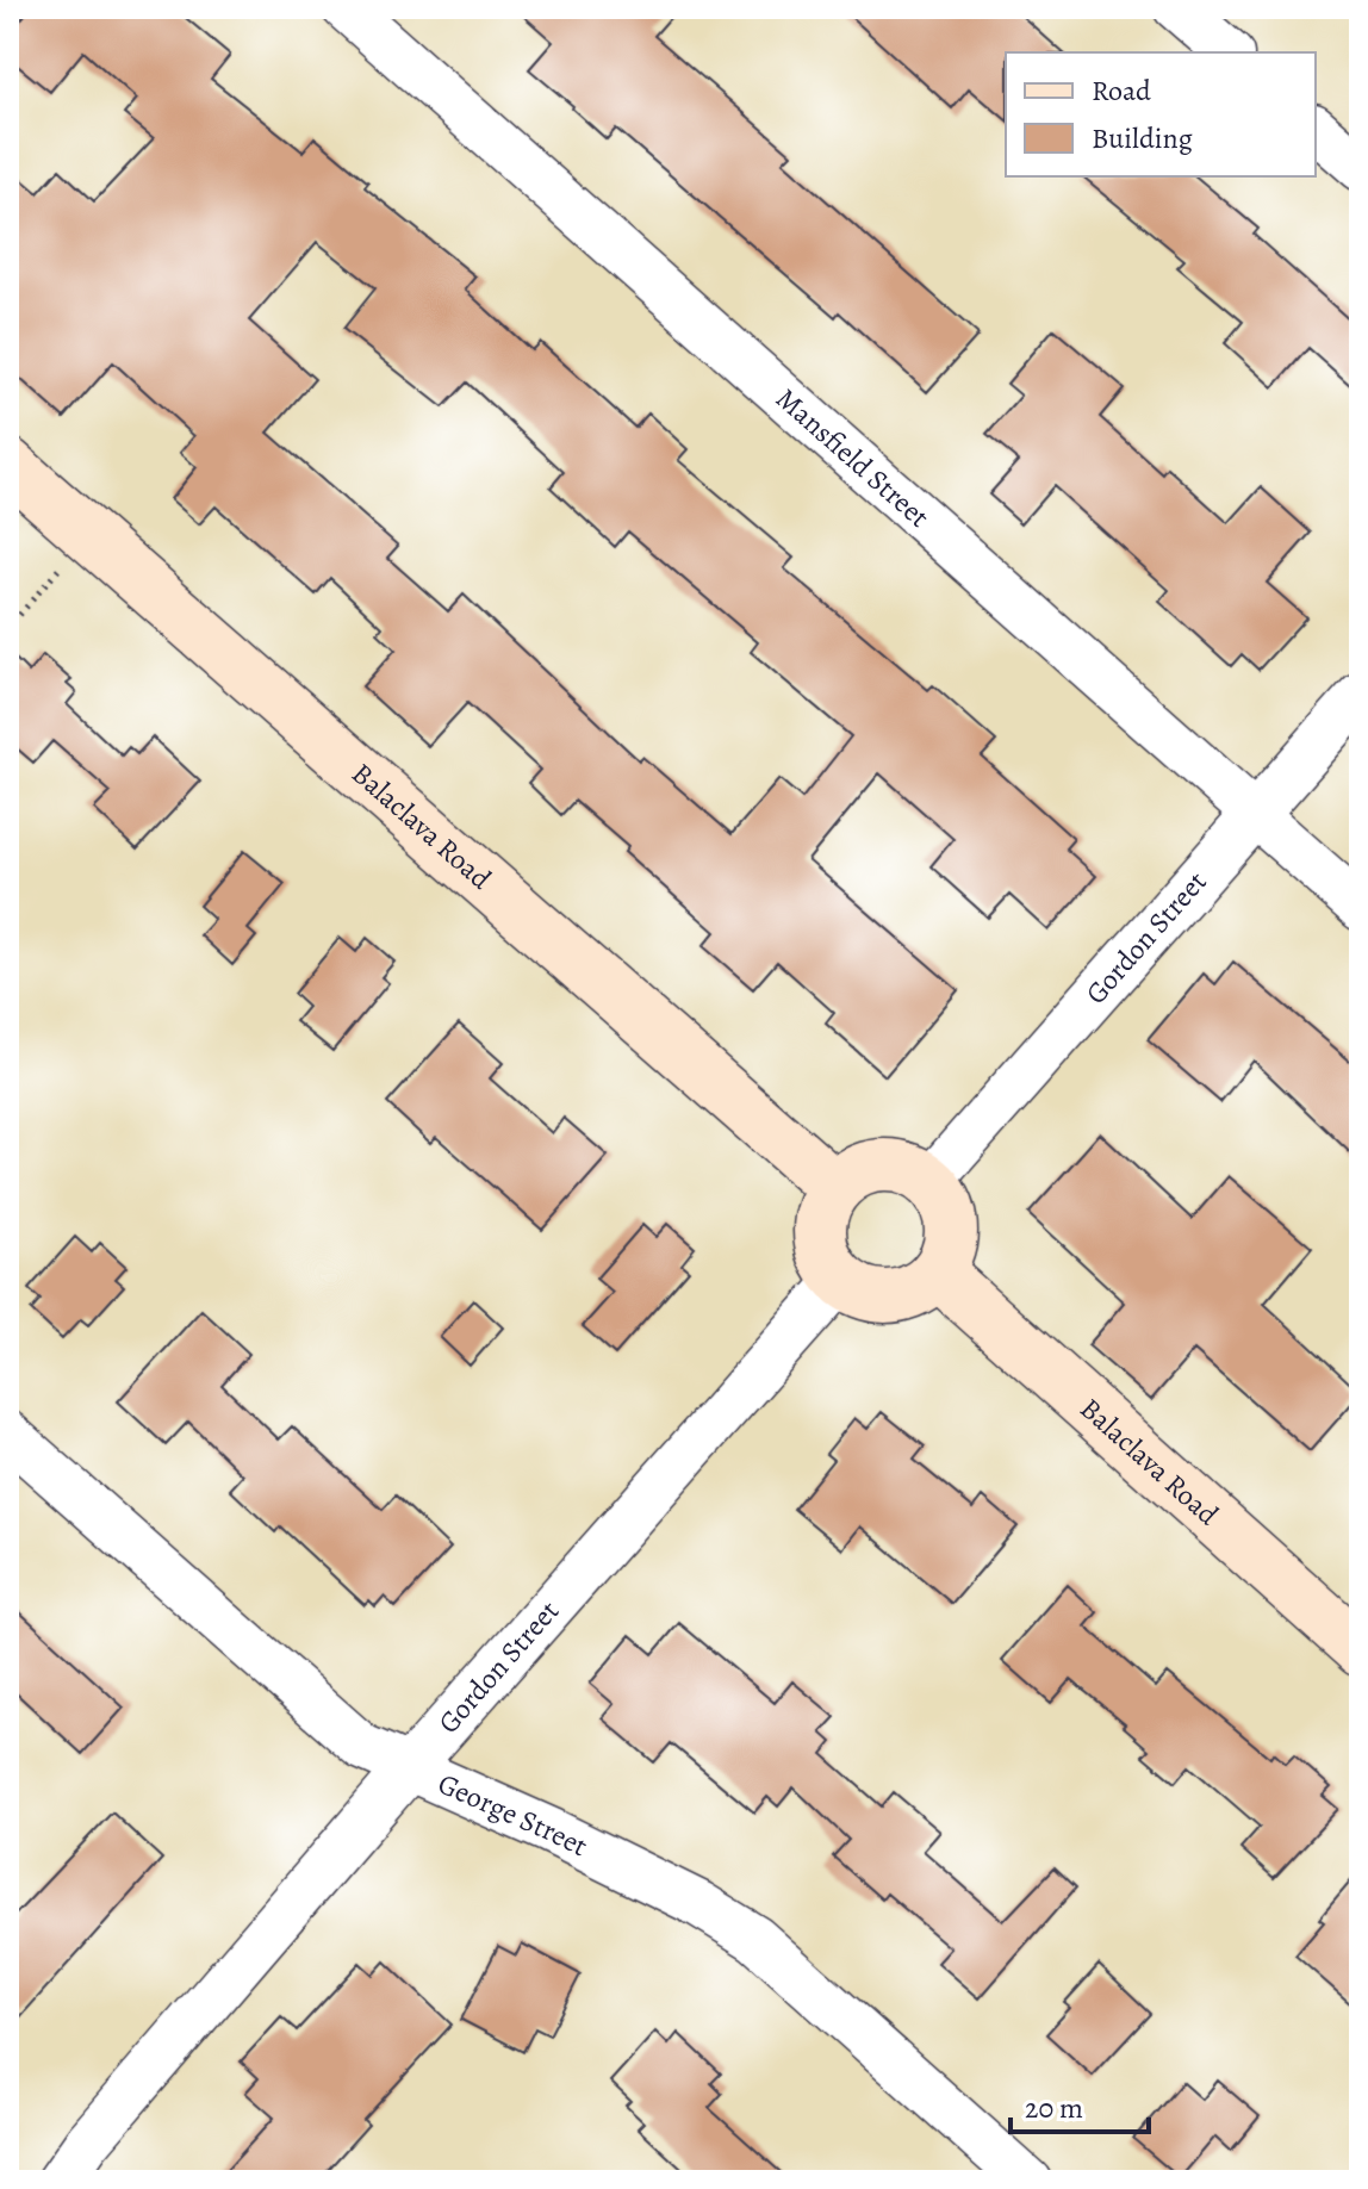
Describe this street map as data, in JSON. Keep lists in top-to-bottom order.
{
  "streets": {
    "street": [
      "Mansfield Street",
      "Balaclava Road",
      "Gordon Street",
      "George Street"
    ]
  },
  "crossings": [
    ["Mansfield Street", "Gordon Street"],
    ["Balaclava Road", "Gordon Street"],
    ["Gordon Street", "George Street"]
  ],
  "legend": ["Road", "Building"],
  "scale_bar": "20 m"
}
